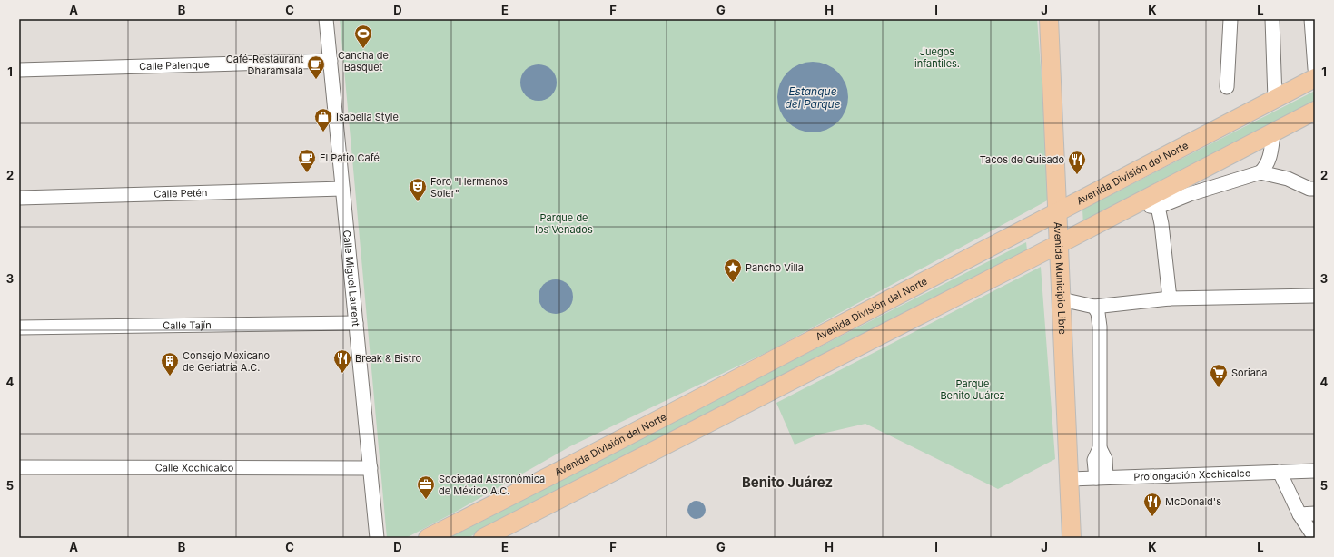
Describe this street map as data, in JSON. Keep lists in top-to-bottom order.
{
  "streets": {
    "main road": ["Avenida División del Norte", "Avenida Municipio Libre"],
    "street": [
      "Calle Palenque",
      "Calle Petén",
      "Calle Miguel Laurent",
      "Calle Tajín",
      "Calle Xochicalco",
      "Prolongación Xochicalco"
    ]
  },
  "crossings": [
    ["Calle Palenque", "Calle Miguel Laurent"],
    ["Avenida División del Norte", "Avenida Municipio Libre"],
    ["Calle Petén", "Calle Miguel Laurent"],
    ["Calle Miguel Laurent", "Calle Tajín"],
    ["Calle Miguel Laurent", "Calle Xochicalco"],
    ["Avenida Municipio Libre", "Prolongación Xochicalco"]
  ],
  "districts": ["Benito Juárez"],
  "water": ["Estanque del Parque"],
  "parks": ["Juegos infantiles.", "Parque de los Venados", "Parque Benito Juárez"],
  "places": {
    "sports": ["Cancha de Basquet"],
    "cafe": ["Café-Restaurant Dharamsala", "El Patio Café"],
    "shop": ["Isabella Style"],
    "restaurant": ["Tacos de Guisado", "Break & Bistro", "McDonald's"],
    "theatre": ["Foro \"Hermanos Soler\""],
    "place": ["Pancho Villa"],
    "building": ["Consejo Mexicano de Geriatría A.C."],
    "supermarket": ["Soriana"],
    "office": ["Sociedad Astronómica de México A.C."]
  },
  "grid": {
    "columns": [
      "A",
      "B",
      "C",
      "D",
      "E",
      "F",
      "G",
      "H",
      "I",
      "J",
      "K",
      "L"
    ],
    "rows": [
      "1",
      "2",
      "3",
      "4",
      "5"
    ]
  }
}
